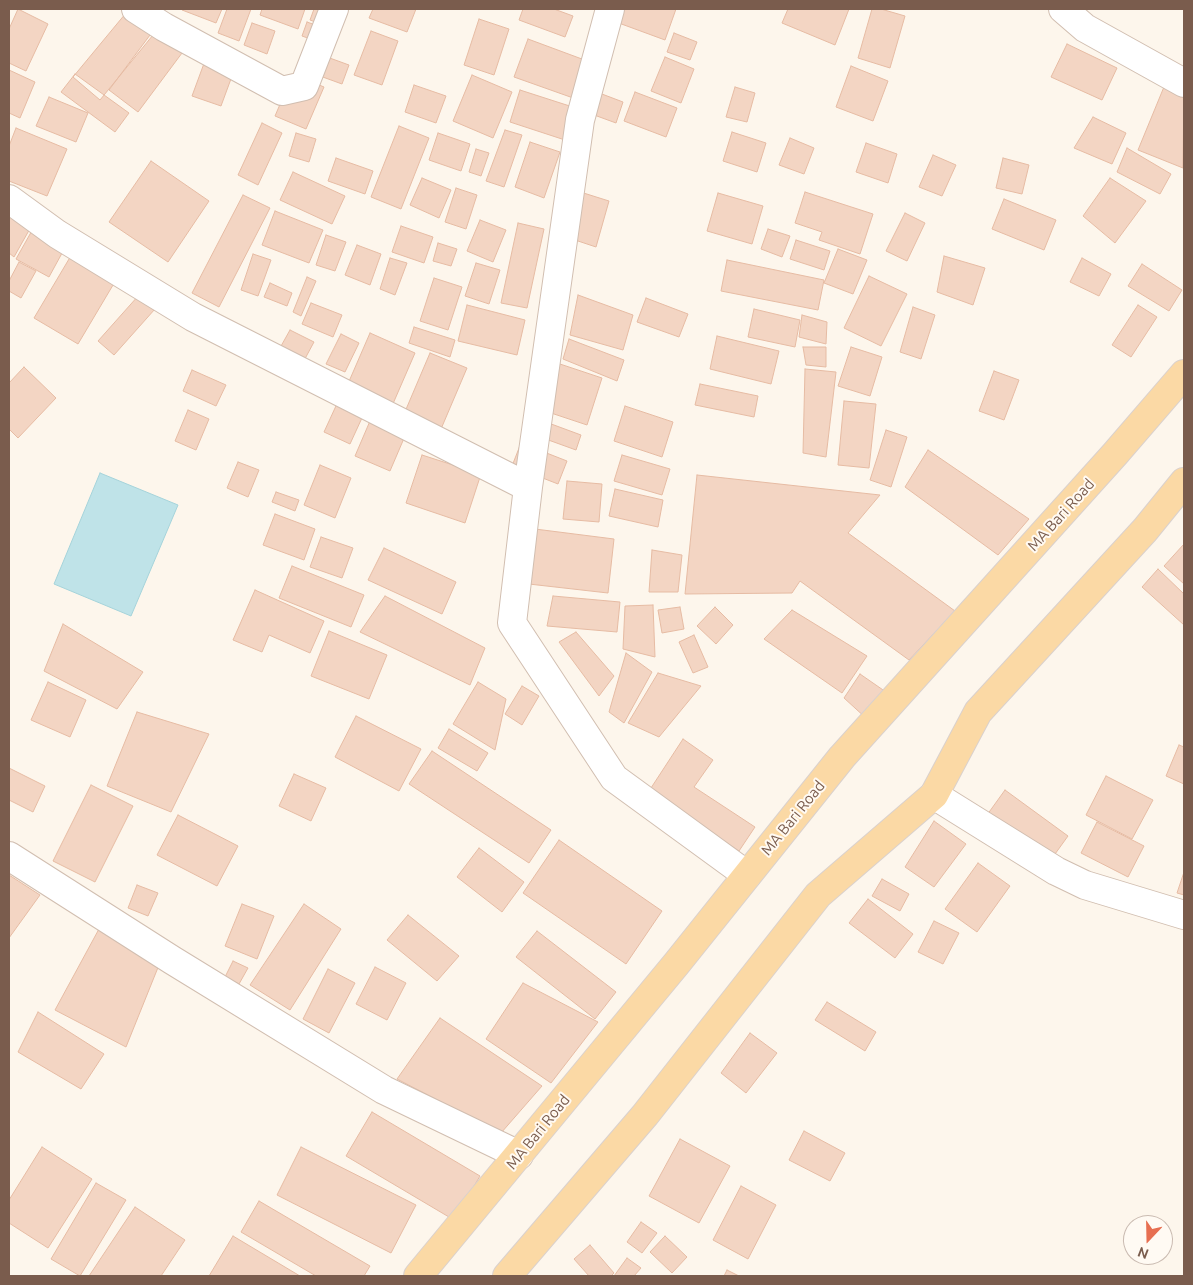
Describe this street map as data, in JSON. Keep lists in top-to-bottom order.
{
  "streets": {
    "main road": ["MA Bari Road"]
  },
  "north": "bottom"
}
